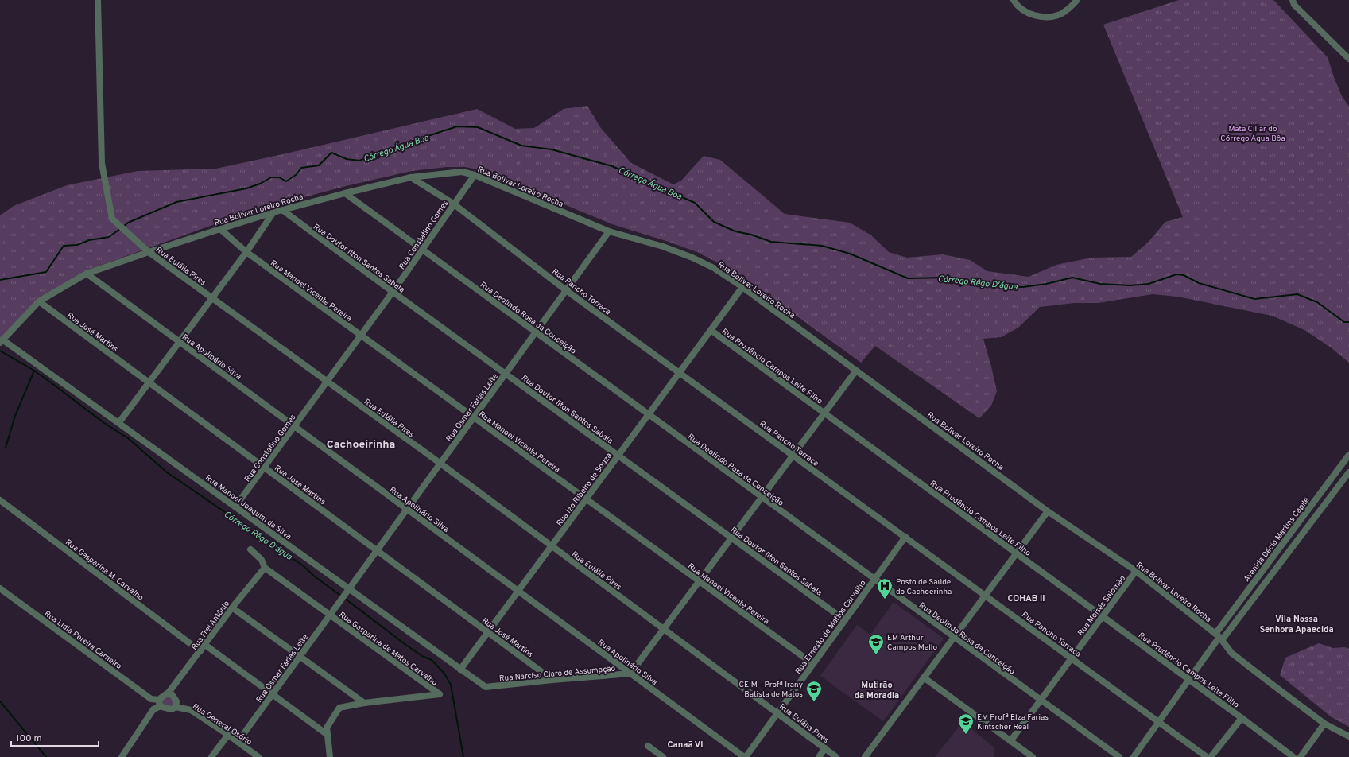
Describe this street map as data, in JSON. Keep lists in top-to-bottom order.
{
  "streets": {
    "street": [
      "Rua Bolivar Loreiro Rocha",
      "Rua Constatino Gomes",
      "Rua Doutor Ilton Santos Sabala",
      "Rua Eulália Pires",
      "Rua Manoel Vicente Pereira",
      "Rua Pancho Torraca",
      "Rua Deolindo Rosa da Conceição",
      "Rua José Martins",
      "Rua Apolinário Silva",
      "Rua Prudêncio Campos Leite Filho",
      "Rua Osmar Farias Leite",
      "Rua Izo Ribeiro de Souza",
      "Rua Manoel Joaquim da Silva",
      "Avenida Décio Martins Capilé",
      "Rua Gasparina M. Carvalho",
      "Rua Moisés Salomão",
      "Rua Frei Antônio",
      "Rua Ernesto de Mattos Carvalho",
      "Rua Lidia Pereira Carneiro",
      "Rua Gasparina de Matos Carvalho",
      "Rua Narcíso Claro de Assumpção",
      "Rua General Osório"
    ]
  },
  "crossings": [
    ["Rua Bolivar Loreiro Rocha", "Rua Constatino Gomes"],
    ["Rua Bolivar Loreiro Rocha", "Rua Doutor Ilton Santos Sabala"],
    ["Rua Bolivar Loreiro Rocha", "Rua Eulália Pires"],
    ["Rua Bolivar Loreiro Rocha", "Rua Manoel Vicente Pereira"],
    ["Rua Bolivar Loreiro Rocha", "Rua Pancho Torraca"],
    ["Rua Bolivar Loreiro Rocha", "Rua Deolindo Rosa da Conceição"],
    ["Rua Bolivar Loreiro Rocha", "Rua José Martins"],
    ["Rua Bolivar Loreiro Rocha", "Rua Apolinário Silva"],
    ["Rua Bolivar Loreiro Rocha", "Rua Osmar Farias Leite"],
    ["Rua Bolivar Loreiro Rocha", "Rua Izo Ribeiro de Souza"],
    ["Rua Bolivar Loreiro Rocha", "Rua Manoel Joaquim da Silva"],
    ["Rua Bolivar Loreiro Rocha", "Avenida Décio Martins Capilé"],
    ["Rua Bolivar Loreiro Rocha", "Rua Moisés Salomão"],
    ["Rua Constatino Gomes", "Rua Doutor Ilton Santos Sabala"],
    ["Rua Constatino Gomes", "Rua Eulália Pires"],
    ["Rua Constatino Gomes", "Rua Manoel Vicente Pereira"],
    ["Rua Constatino Gomes", "Rua Pancho Torraca"],
    ["Rua Constatino Gomes", "Rua Deolindo Rosa da Conceição"],
    ["Rua Constatino Gomes", "Rua José Martins"],
    ["Rua Constatino Gomes", "Rua Apolinário Silva"],
    ["Rua Constatino Gomes", "Rua Manoel Joaquim da Silva"],
    ["Rua Doutor Ilton Santos Sabala", "Rua Osmar Farias Leite"],
    ["Rua Doutor Ilton Santos Sabala", "Rua Izo Ribeiro de Souza"],
    ["Rua Doutor Ilton Santos Sabala", "Rua Ernesto de Mattos Carvalho"],
    ["Rua Eulália Pires", "Rua Osmar Farias Leite"],
    ["Rua Eulália Pires", "Rua Izo Ribeiro de Souza"],
    ["Rua Eulália Pires", "Rua Ernesto de Mattos Carvalho"],
    ["Rua Manoel Vicente Pereira", "Rua Osmar Farias Leite"],
    ["Rua Manoel Vicente Pereira", "Rua Izo Ribeiro de Souza"],
    ["Rua Manoel Vicente Pereira", "Rua Ernesto de Mattos Carvalho"],
    ["Rua Pancho Torraca", "Rua Osmar Farias Leite"],
    ["Rua Pancho Torraca", "Rua Izo Ribeiro de Souza"],
    ["Rua Pancho Torraca", "Rua Moisés Salomão"],
    ["Rua Pancho Torraca", "Rua Ernesto de Mattos Carvalho"],
    ["Rua Deolindo Rosa da Conceição", "Rua Osmar Farias Leite"],
    ["Rua Deolindo Rosa da Conceição", "Rua Izo Ribeiro de Souza"],
    ["Rua Deolindo Rosa da Conceição", "Rua Moisés Salomão"],
    ["Rua Deolindo Rosa da Conceição", "Rua Ernesto de Mattos Carvalho"],
    ["Rua José Martins", "Rua Osmar Farias Leite"],
    ["Rua José Martins", "Rua Izo Ribeiro de Souza"],
    ["Rua José Martins", "Rua Narcíso Claro de Assumpção"],
    ["Rua Apolinário Silva", "Rua Osmar Farias Leite"],
    ["Rua Apolinário Silva", "Rua Izo Ribeiro de Souza"],
    ["Rua Apolinário Silva", "Rua Ernesto de Mattos Carvalho"],
    ["Rua Apolinário Silva", "Rua Narcíso Claro de Assumpção"],
    ["Rua Prudêncio Campos Leite Filho", "Rua Izo Ribeiro de Souza"],
    ["Rua Prudêncio Campos Leite Filho", "Rua Moisés Salomão"],
    ["Rua Osmar Farias Leite", "Rua Manoel Joaquim da Silva"],
    ["Rua Osmar Farias Leite", "Rua Gasparina de Matos Carvalho"],
    ["Rua Osmar Farias Leite", "Rua General Osório"],
    ["Rua Izo Ribeiro de Souza", "Rua Manoel Joaquim da Silva"],
    ["Rua Manoel Joaquim da Silva", "Rua Narcíso Claro de Assumpção"],
    ["Rua Gasparina M. Carvalho", "Rua Frei Antônio"],
    ["Rua Frei Antônio", "Rua Lidia Pereira Carneiro"],
    ["Rua Lidia Pereira Carneiro", "Rua General Osório"]
  ],
  "districts": [
    "Cachoeirinha",
    "COHAB II",
    "Vila Nossa Senhora Apaecida",
    "Mutirão da Moradia",
    "Canaã VI"
  ],
  "water": ["Córrego Água Boa", "Córrego Rêgo D'água"],
  "parks": ["Mata Ciliar do Córrego Água Bôa"],
  "places": {
    "hospital": ["Posto de Saúde do Cachoerinha"],
    "school or university": ["EM Arthur Campos Mello", "CEIM - Profª Irany Batista de Matos", "EM Profª Elza Farias Kintscher Real"]
  },
  "scale_bar": "100 m"
}
